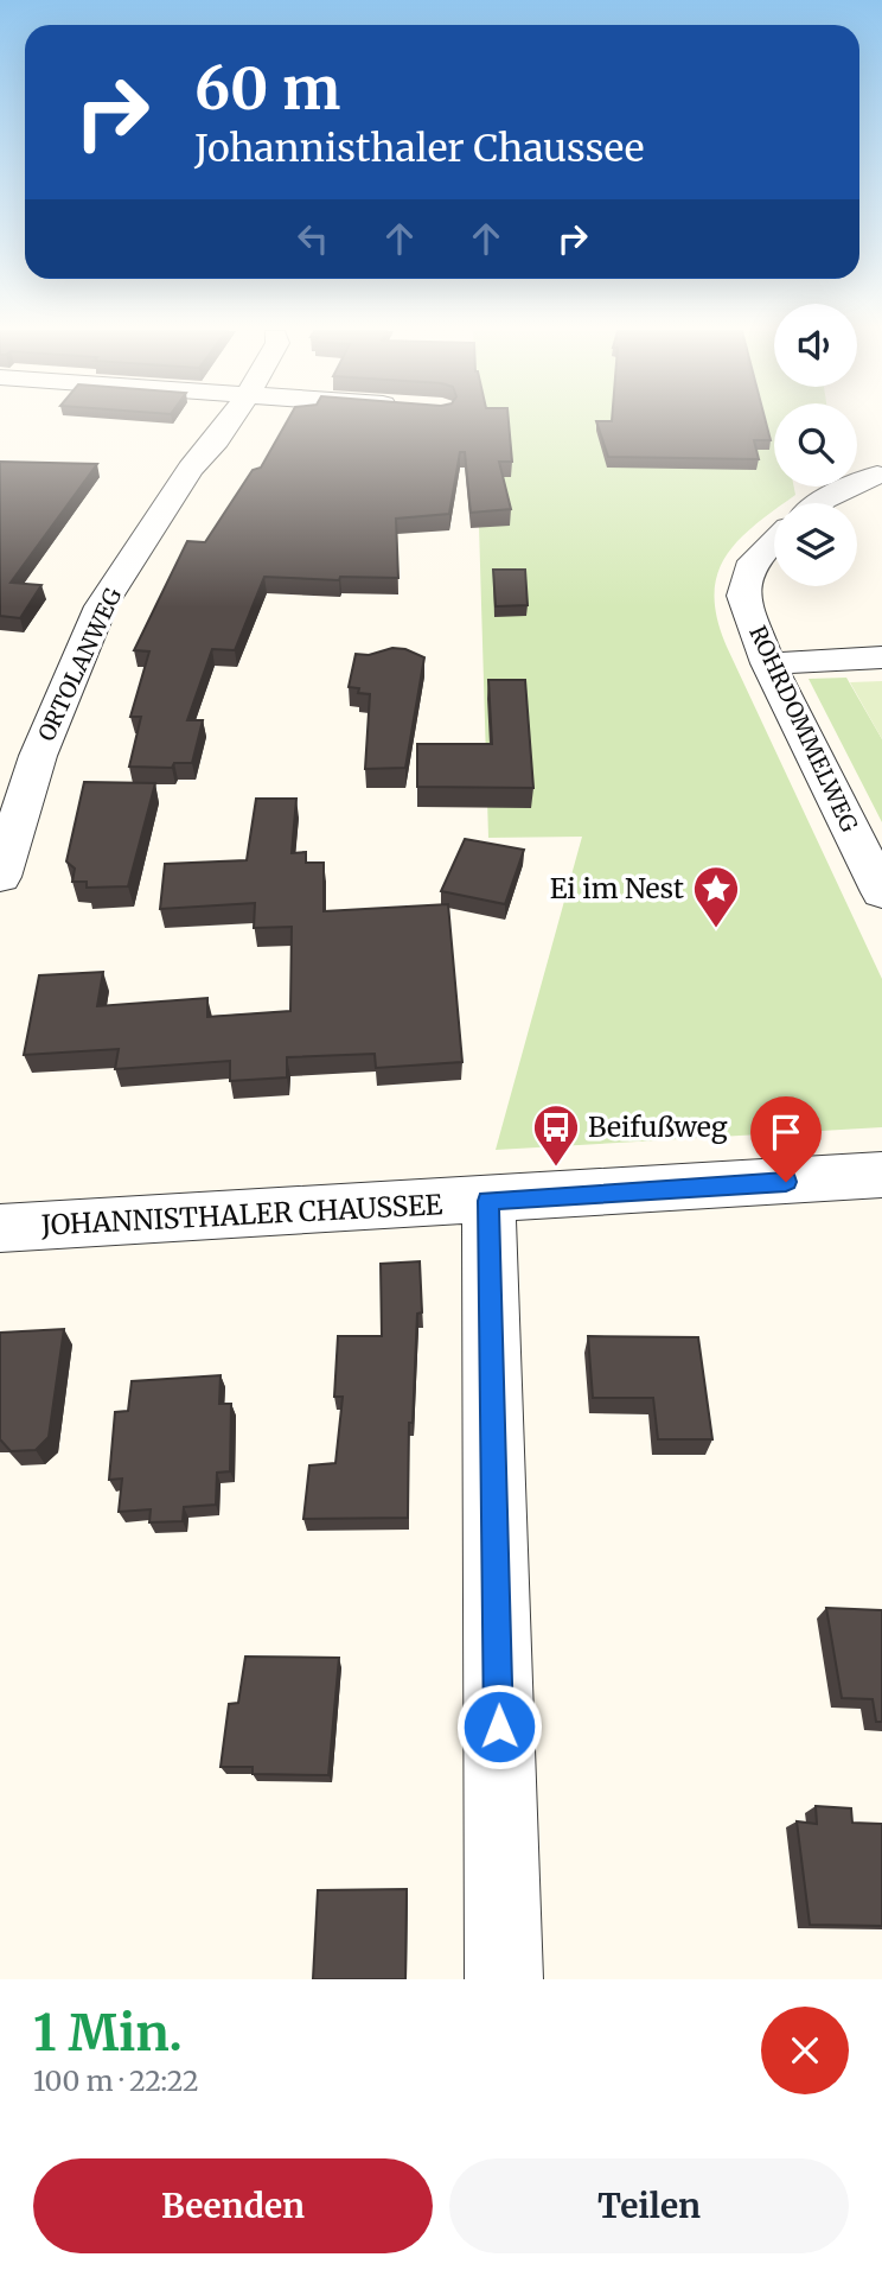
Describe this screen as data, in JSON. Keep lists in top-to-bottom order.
{
  "streets": {
    "street": ["ORTOLANWEG", "ROHRDOMMELWEG", "JOHANNISTHALER CHAUSSEE"]
  },
  "places": {
    "place": ["Ei im Nest"],
    "bus stop": ["Beifußweg"]
  },
  "page": {
    "turn": ["60 m", "Johannisthaler Chaussee"],
    "heading": ["1 Min.", "100 m · 22:22"],
    "buttons": ["Beenden", "Teilen"]
  }
}
